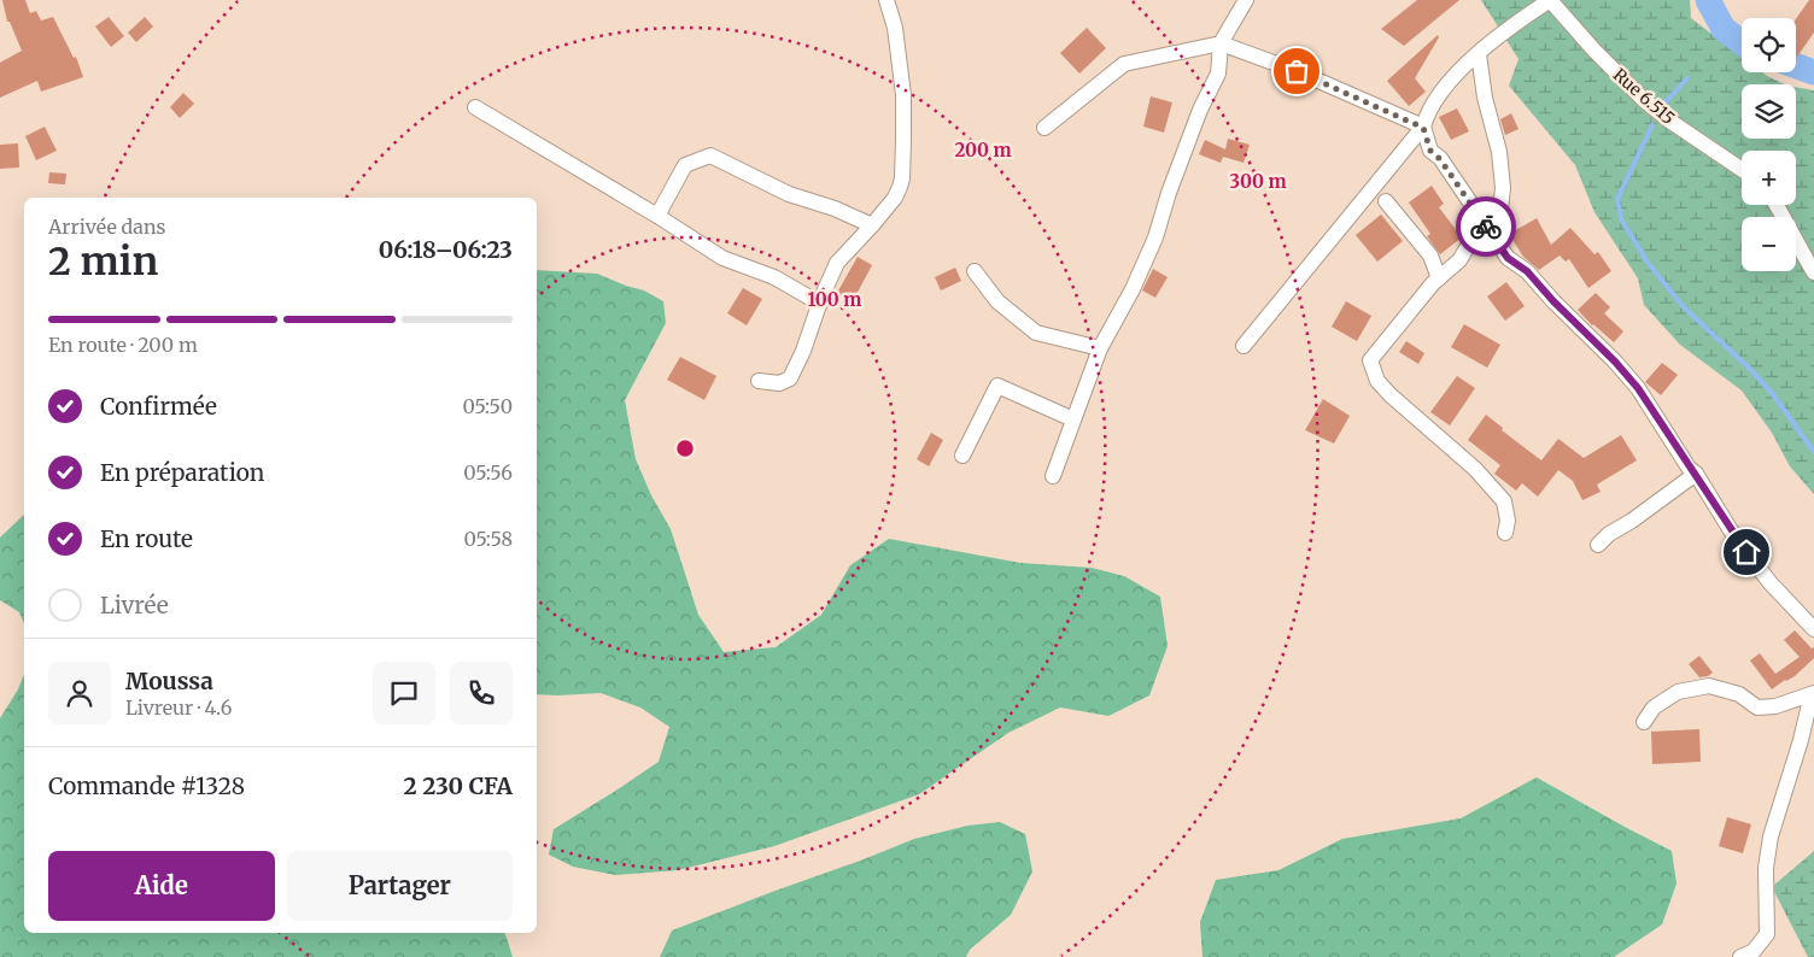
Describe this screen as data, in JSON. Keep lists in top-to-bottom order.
{
  "streets": {
    "street": ["Rue 6.515"]
  },
  "page": {
    "map_buttons": ["+", "−"],
    "heading": ["2 min", "Arrivée dans", "06:18–06:23"],
    "panel": [
      "Moussa",
      "Livreur · 4.6",
      "Commande #1328",
      "2 230 CFA"
    ],
    "bar": "En route · 200 m",
    "list": [
      ["Confirmée", "05:50"],
      ["En préparation", "05:56"],
      ["En route", "05:58"],
      "Livrée"
    ],
    "buttons": ["Aide", "Partager"]
  },
  "rings": ["200 m", "300 m", "100 m"]
}
